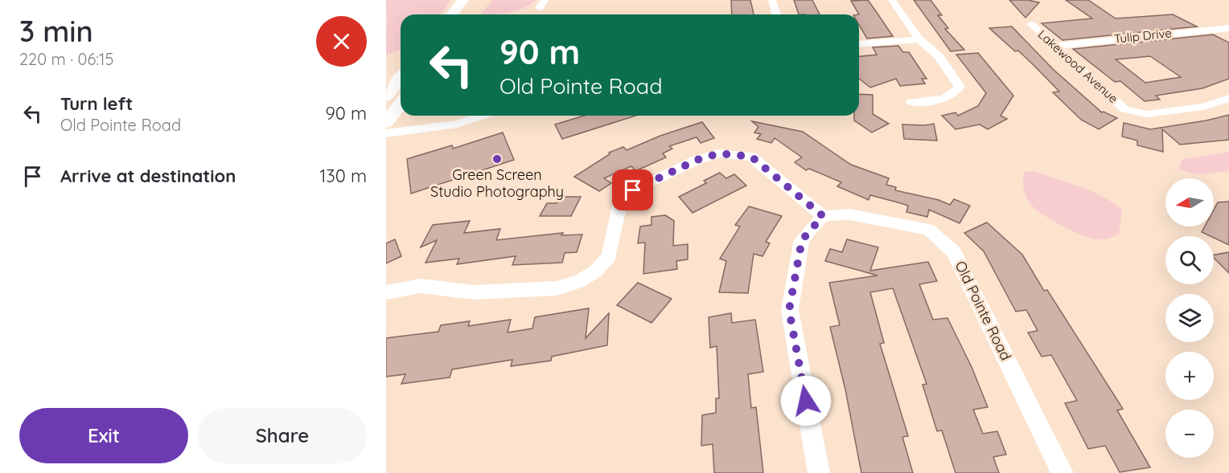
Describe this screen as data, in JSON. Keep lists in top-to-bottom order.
{
  "streets": {
    "street": ["Tulip Drive", "Lakewood Avenue", "Old Pointe Road"]
  },
  "crossings": [
    ["Tulip Drive", "Lakewood Avenue"]
  ],
  "places": ["Green Screen Studio Photography"],
  "north": "left",
  "page": {
    "heading": ["3 min", "220 m · 06:15"],
    "turn": ["90 m", "Old Pointe Road"],
    "list": [
      {
        "name": "Turn left",
        "note": "Old Pointe Road",
        "value": "90 m"
      },
      {
        "name": "Arrive at destination",
        "value": "130 m"
      }
    ],
    "map_buttons": ["+", "−"],
    "buttons": ["Exit", "Share"]
  }
}
